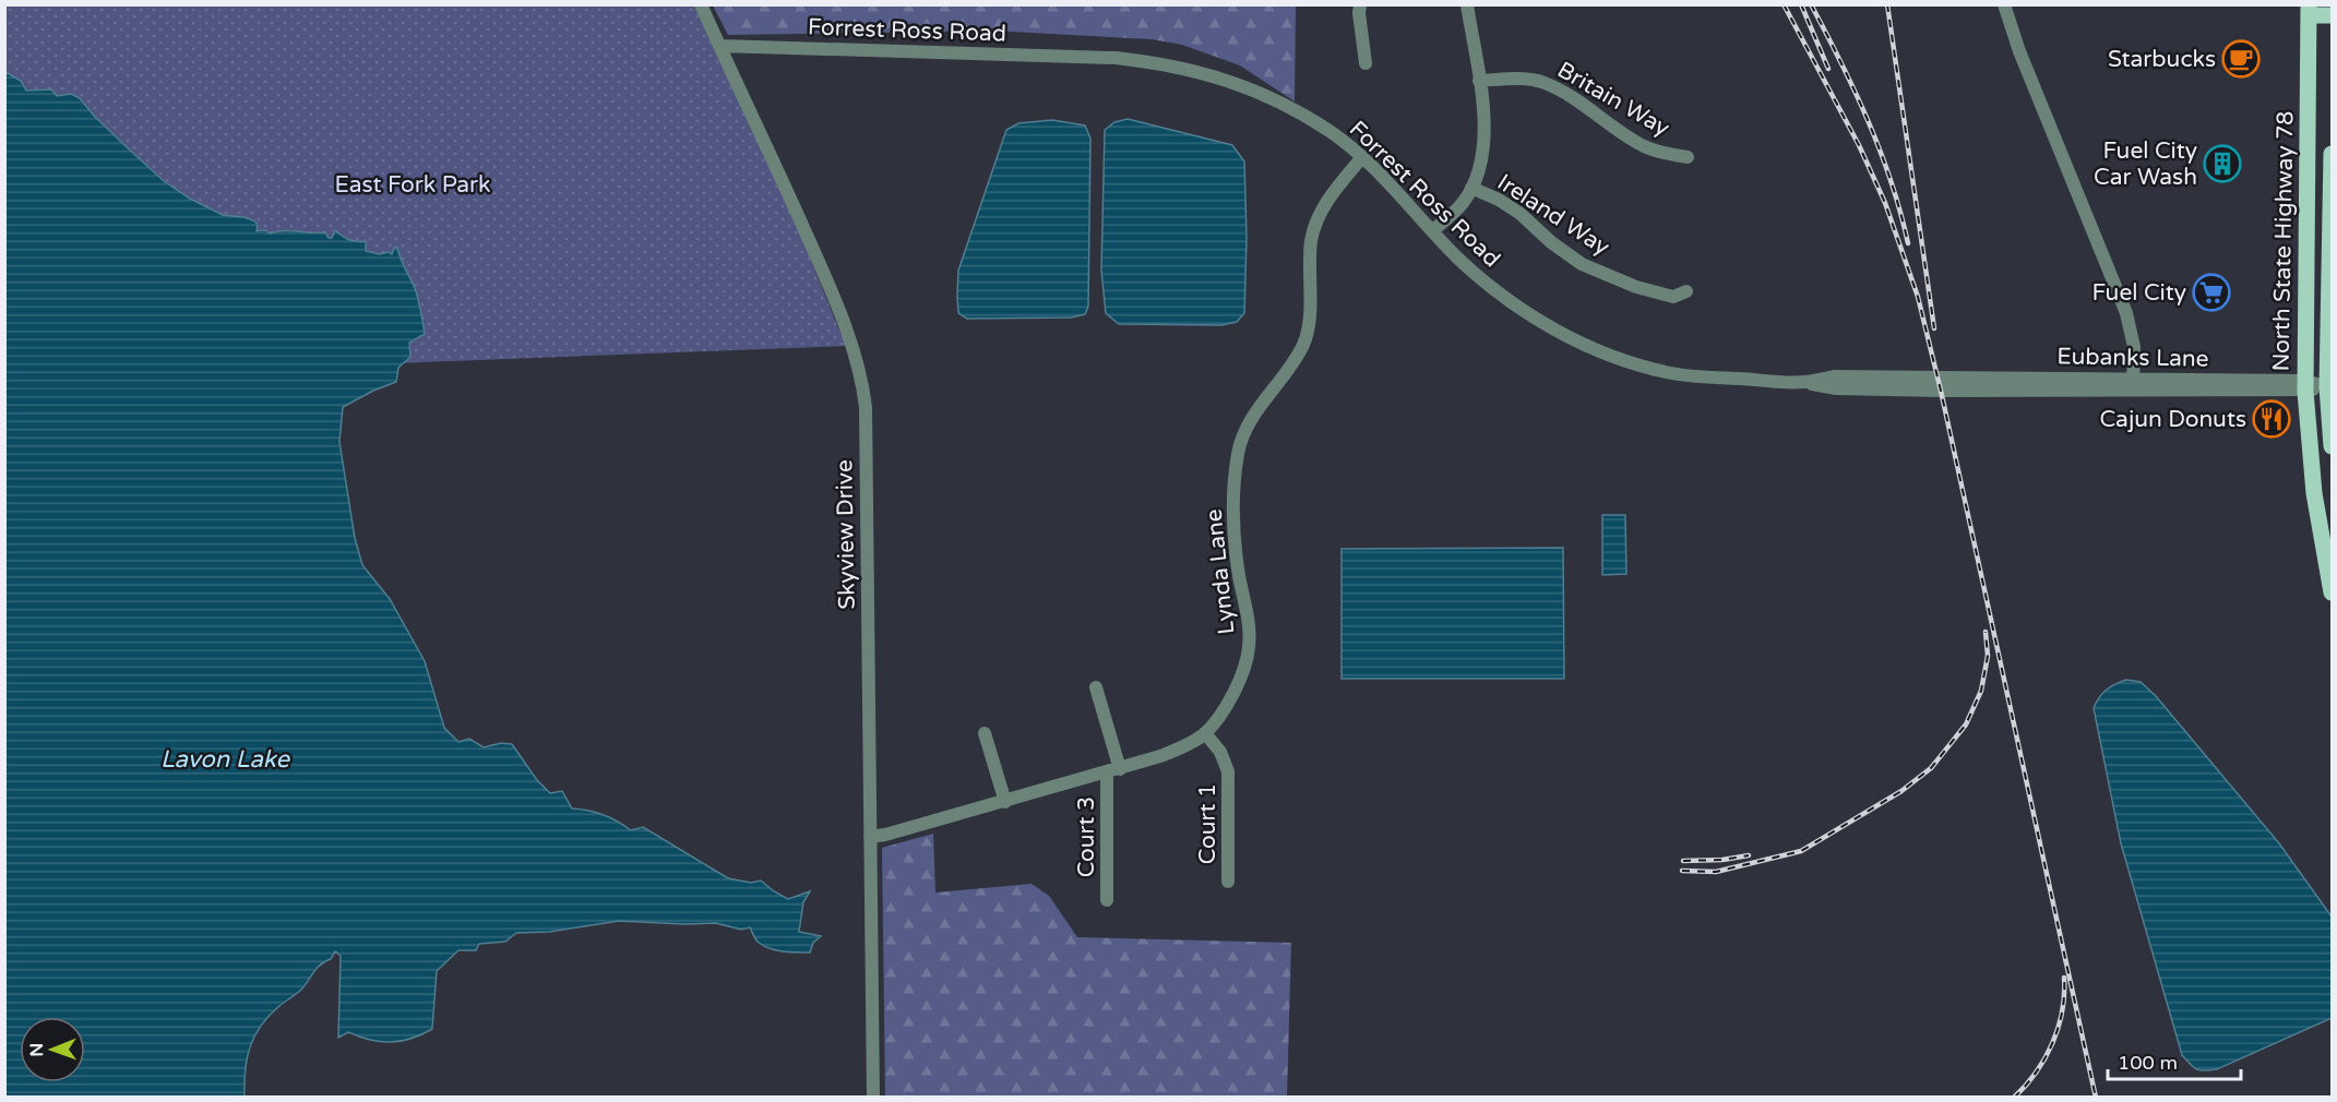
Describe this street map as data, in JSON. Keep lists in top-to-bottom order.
{
  "streets": {
    "main road": ["North State Highway 78"],
    "street": [
      "Forrest Ross Road",
      "Britain Way",
      "Ireland Way",
      "Eubanks Lane",
      "Skyview Drive",
      "Lynda Lane",
      "Court 1",
      "Court 3"
    ]
  },
  "crossings": [
    ["Forrest Ross Road", "Eubanks Lane"],
    ["Forrest Ross Road", "Skyview Drive"],
    ["Forrest Ross Road", "Lynda Lane"],
    ["North State Highway 78", "Eubanks Lane"],
    ["Skyview Drive", "Lynda Lane"],
    ["Lynda Lane", "Court 1"],
    ["Lynda Lane", "Court 3"]
  ],
  "water": ["Lavon Lake"],
  "parks": ["East Fork Park"],
  "places": {
    "cafe": ["Starbucks"],
    "building": ["Fuel City Car Wash"],
    "supermarket": ["Fuel City"],
    "restaurant": ["Cajun Donuts"]
  },
  "scale_bar": "100 m",
  "north": "left"
}
